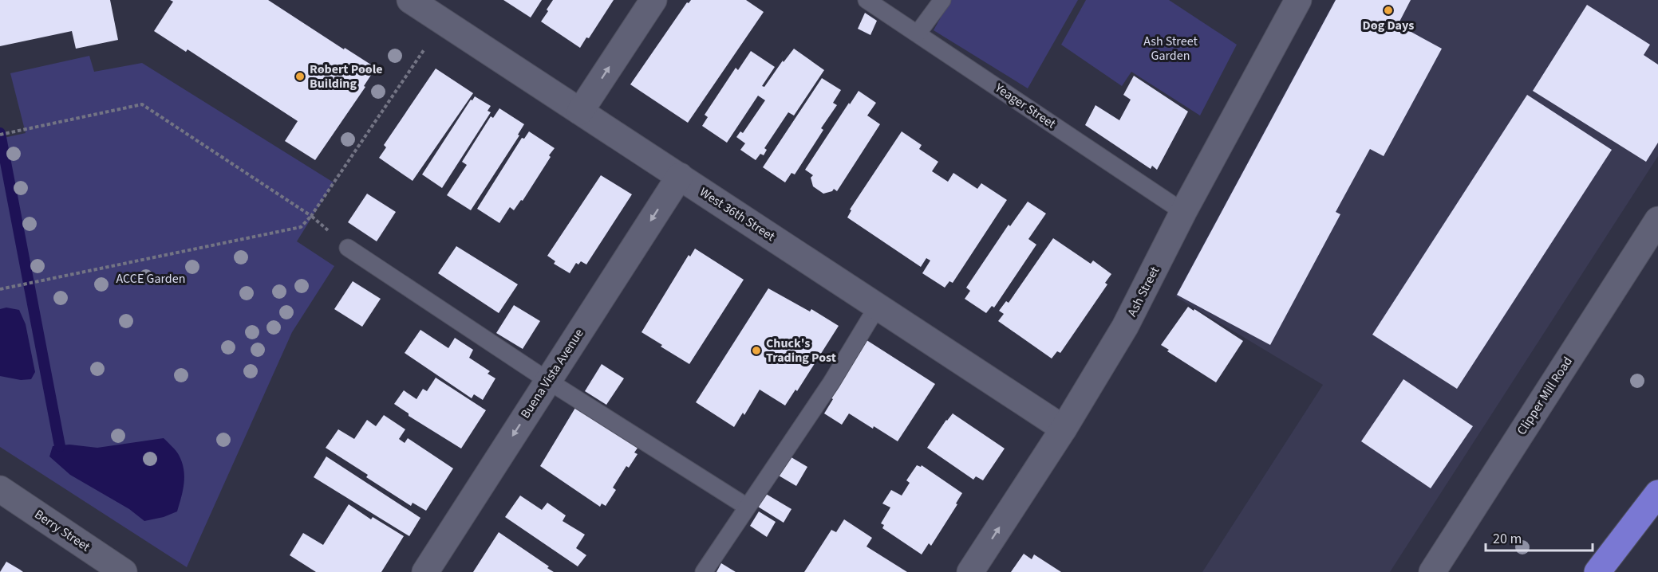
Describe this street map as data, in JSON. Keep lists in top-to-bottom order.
{
  "streets": {
    "street": [
      "West 36th Street",
      "Ash Street",
      "Buena Vista Avenue",
      "Clipper Mill Road",
      "Berry Street"
    ],
    "lane": ["Yeager Street"]
  },
  "crossings": [
    ["Yeager Street", "Ash Street"],
    ["West 36th Street", "Ash Street"],
    ["West 36th Street", "Buena Vista Avenue"]
  ],
  "one_way": ["Buena Vista Avenue"],
  "parks": ["Ash Street Garden", "ACCE Garden"],
  "places": ["Dog Days", "Robert Poole Building", "Chuck's Trading Post"],
  "scale_bar": "20 m"
}
